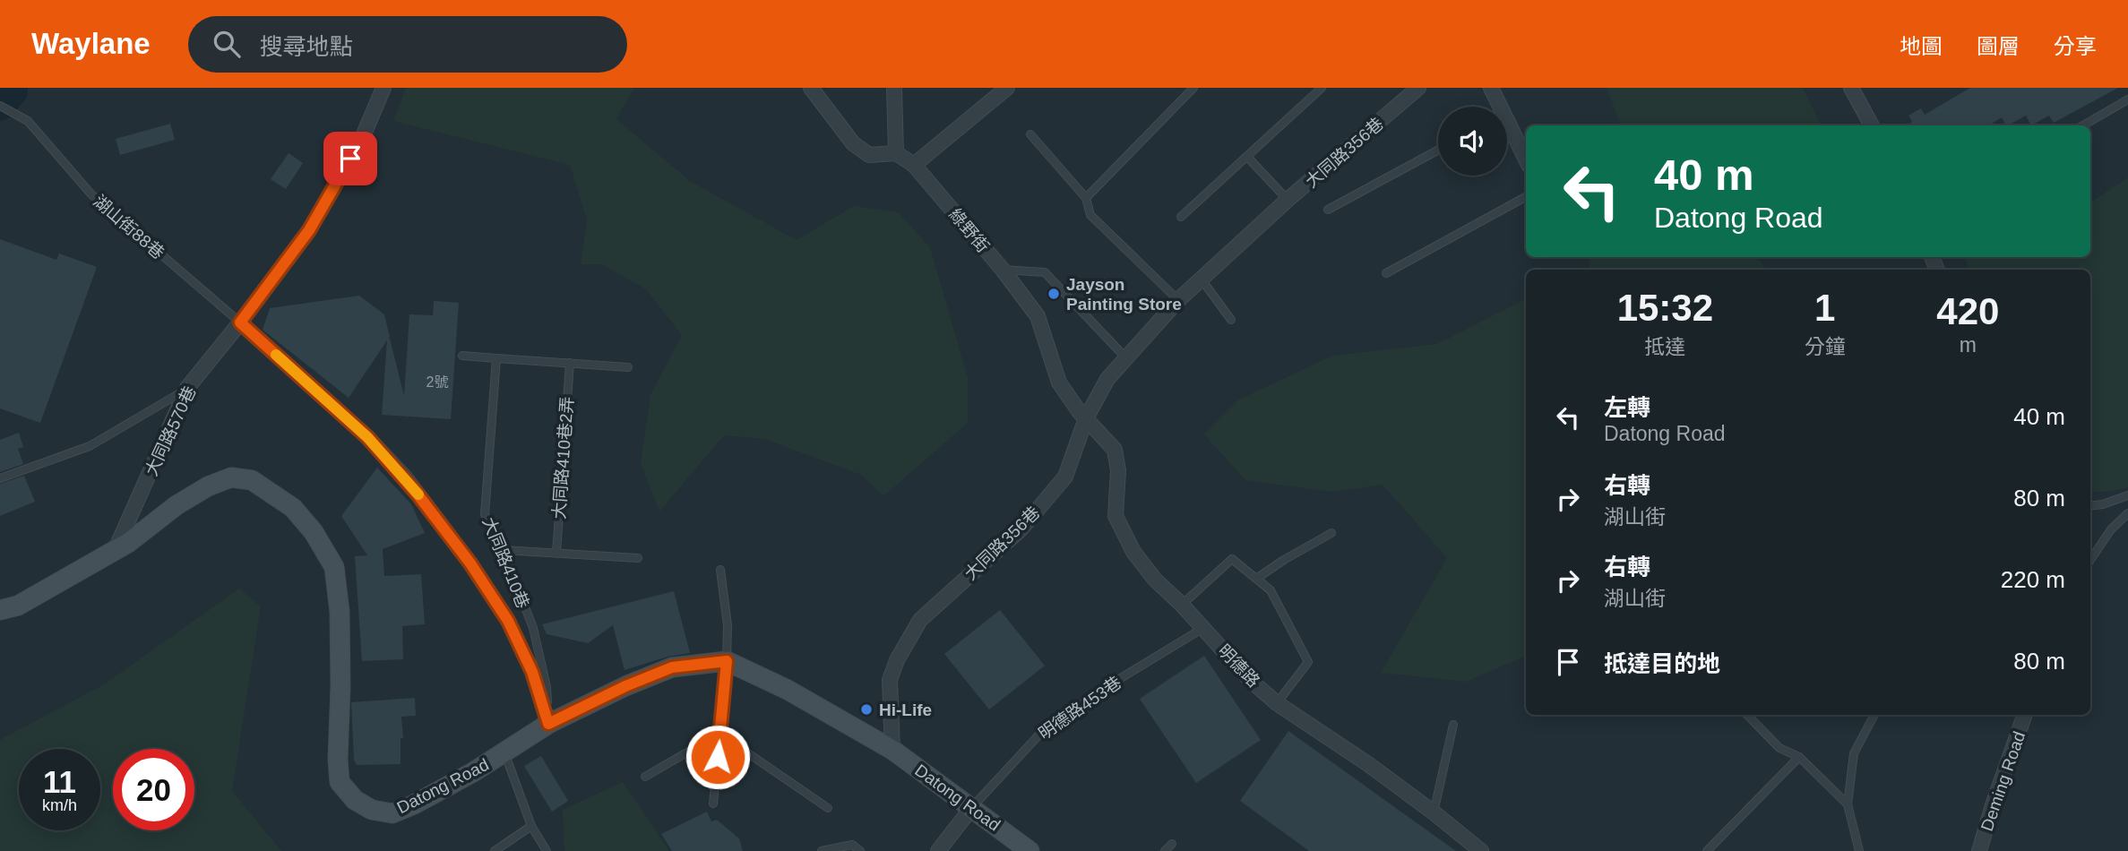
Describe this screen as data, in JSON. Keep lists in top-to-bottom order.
{
  "streets": {
    "street": [
      "大同路356巷",
      "綠野街",
      "大同路570巷",
      "明德路",
      "Deming Road",
      "Datong Road"
    ],
    "lane": [
      "湖山街88巷",
      "大同路410巷2弄",
      "大同路410巷",
      "明德路453巷"
    ]
  },
  "crossings": [
    ["大同路356巷", "綠野街"],
    ["大同路356巷", "明德路"],
    ["大同路356巷", "Datong Road"],
    ["湖山街88巷", "大同路570巷"],
    ["綠野街", "明德路"],
    ["大同路570巷", "Datong Road"],
    ["大同路410巷", "Datong Road"],
    ["明德路", "明德路453巷"],
    ["明德路453巷", "Datong Road"]
  ],
  "places": ["Jayson Painting Store", "Hi-Life"],
  "house_numbers": ["2號"],
  "page": {
    "header": "Waylane",
    "search": "搜尋地點",
    "nav": ["地圖", "圖層", "分享"],
    "turn": ["40 m", "Datong Road"],
    "eta": [
      "15:32",
      "抵達",
      "1",
      "分鐘",
      "420",
      "m"
    ],
    "list": [
      {
        "name": "左轉",
        "note": "Datong Road",
        "value": "40 m"
      },
      {
        "name": "右轉",
        "note": "湖山街",
        "value": "80 m"
      },
      {
        "name": "右轉",
        "note": "湖山街",
        "value": "220 m"
      },
      {
        "name": "抵達目的地",
        "value": "80 m"
      }
    ],
    "speed": "11 km/h",
    "limit": "20"
  }
}
